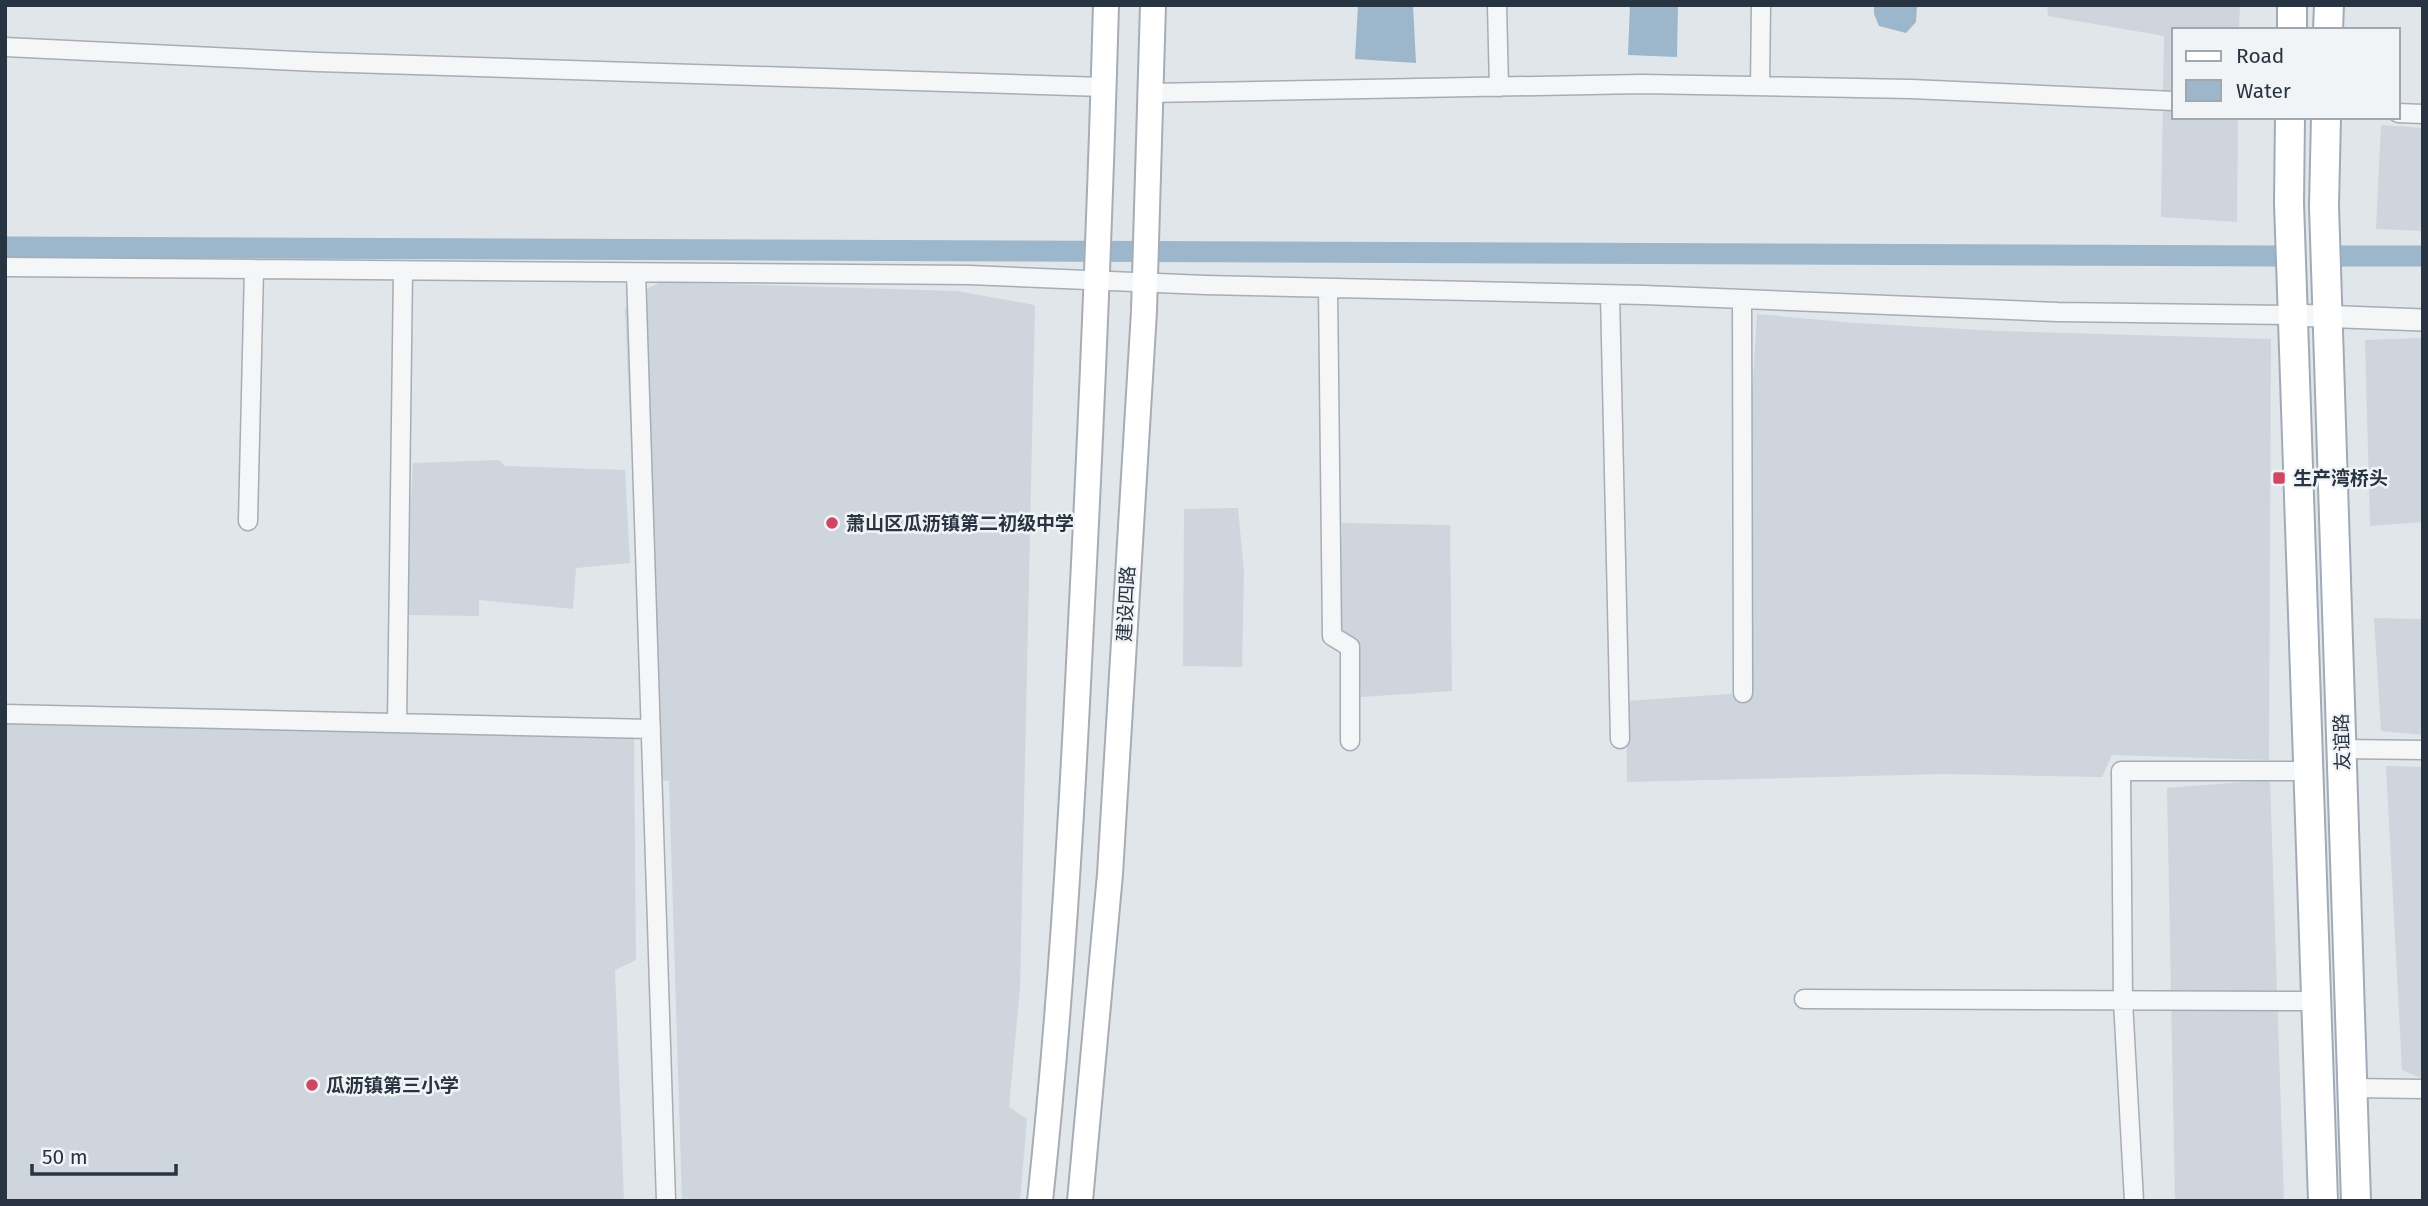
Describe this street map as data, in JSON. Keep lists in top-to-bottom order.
{
  "streets": {
    "main road": ["建设四路", "友谊路"]
  },
  "places": {
    "transit": ["生产湾桥头"],
    "other": ["萧山区瓜沥镇第二初级中学", "瓜沥镇第三小学"]
  },
  "legend": ["Road", "Water"],
  "scale_bar": "50 m"
}
